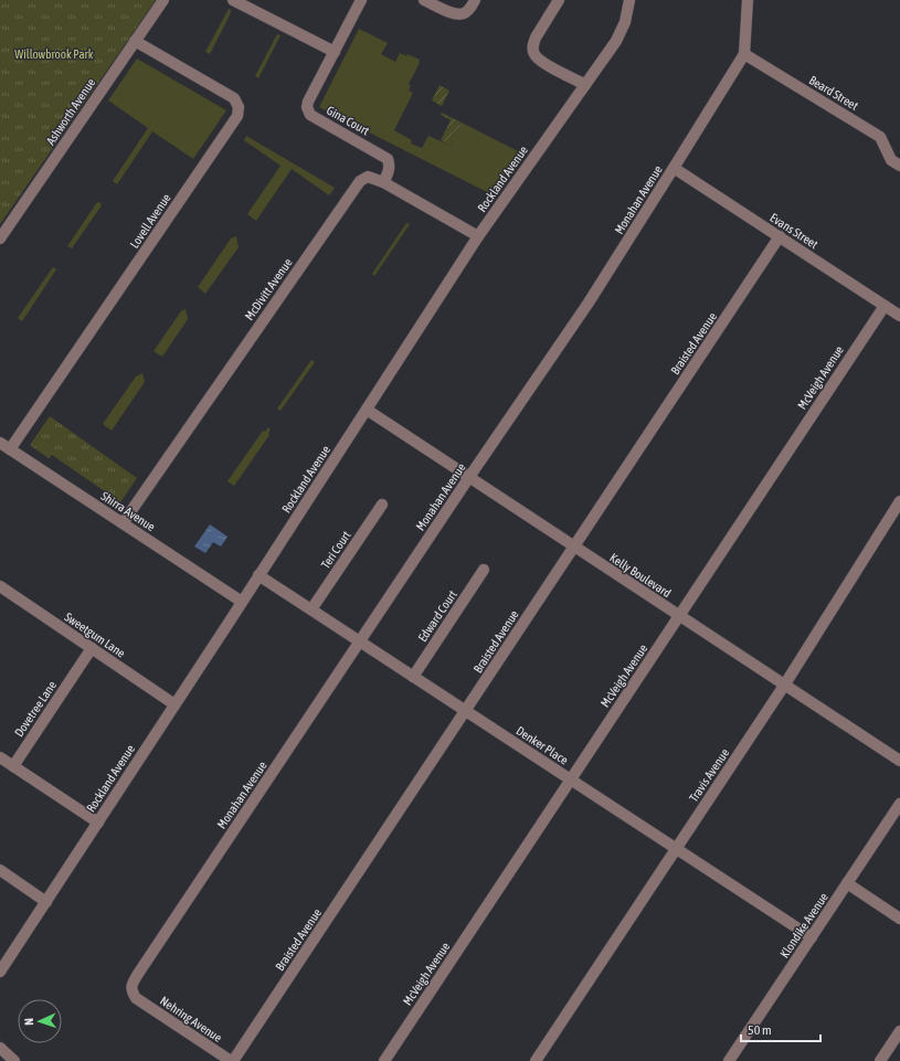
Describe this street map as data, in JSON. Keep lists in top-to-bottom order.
{
  "streets": {
    "street": [
      "Beard Street",
      "Ashworth Avenue",
      "Gina Court",
      "Rockland Avenue",
      "Monahan Avenue",
      "Lovell Avenue",
      "Evans Street",
      "McDivitt Avenue",
      "Braisted Avenue",
      "McVeigh Avenue",
      "Shirra Avenue",
      "Teri Court",
      "Kelly Boulevard",
      "Edward Court",
      "Sweetgum Lane",
      "Dovetree Lane",
      "Denker Place",
      "Travis Avenue",
      "Klondike Avenue",
      "Nehring Avenue"
    ]
  },
  "crossings": [
    ["Beard Street", "Monahan Avenue"],
    ["Ashworth Avenue", "Lovell Avenue"],
    ["Gina Court", "McDivitt Avenue"],
    ["Rockland Avenue", "McDivitt Avenue"],
    ["Rockland Avenue", "Shirra Avenue"],
    ["Rockland Avenue", "Kelly Boulevard"],
    ["Rockland Avenue", "Sweetgum Lane"],
    ["Rockland Avenue", "Denker Place"],
    ["Monahan Avenue", "Evans Street"],
    ["Monahan Avenue", "Kelly Boulevard"],
    ["Monahan Avenue", "Denker Place"],
    ["Monahan Avenue", "Nehring Avenue"],
    ["Lovell Avenue", "Shirra Avenue"],
    ["Evans Street", "Braisted Avenue"],
    ["Evans Street", "McVeigh Avenue"],
    ["McDivitt Avenue", "Shirra Avenue"],
    ["Braisted Avenue", "Kelly Boulevard"],
    ["Braisted Avenue", "Denker Place"],
    ["Braisted Avenue", "Nehring Avenue"],
    ["McVeigh Avenue", "Kelly Boulevard"],
    ["McVeigh Avenue", "Denker Place"],
    ["Teri Court", "Denker Place"],
    ["Kelly Boulevard", "Travis Avenue"],
    ["Edward Court", "Denker Place"],
    ["Sweetgum Lane", "Dovetree Lane"],
    ["Denker Place", "Travis Avenue"],
    ["Denker Place", "Klondike Avenue"]
  ],
  "parks": ["Willowbrook Park"],
  "scale_bar": "50 m",
  "north": "left"
}
